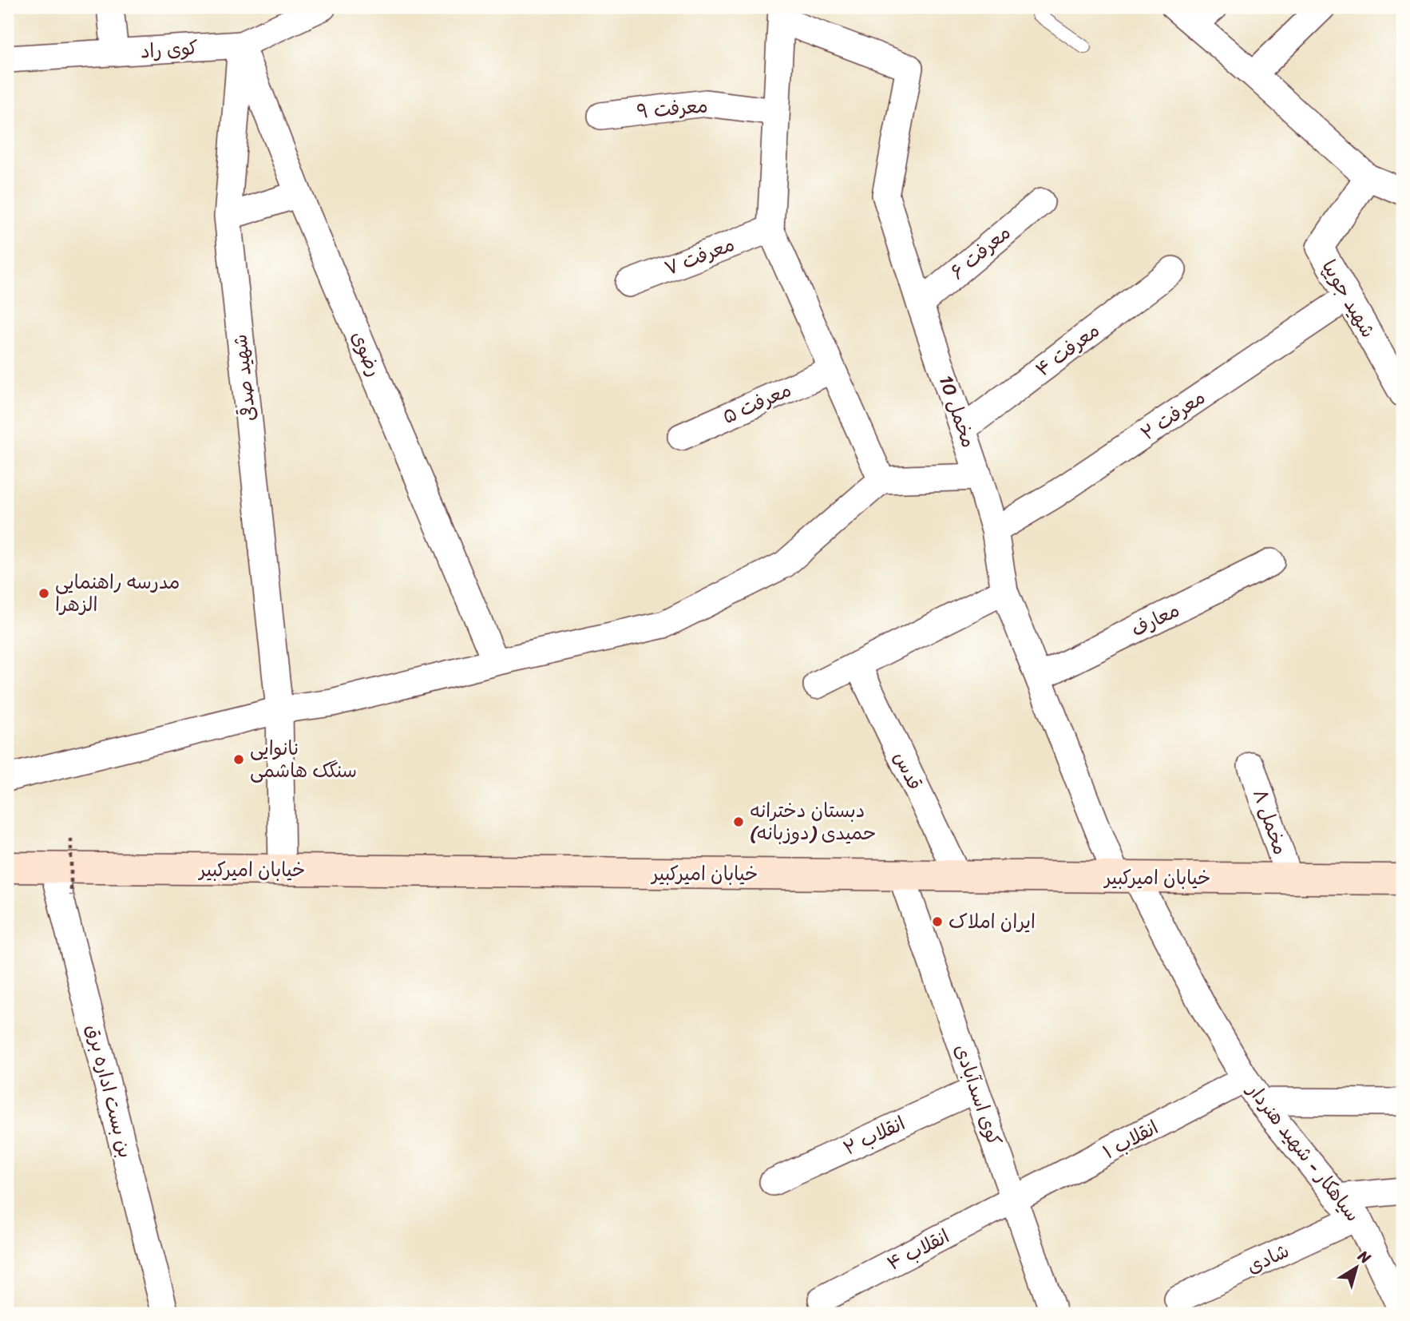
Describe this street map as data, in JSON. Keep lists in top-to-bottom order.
{
  "streets": {
    "main road": ["خیابان امیرکبیر"],
    "street": [
      "کوی راد",
      "معرفت ۹",
      "معرفت ۶",
      "معرفت ۷",
      "شهید جویپا",
      "معرفت ۴",
      "رضوی",
      "شهید صدقی",
      "معرفت ۵",
      "مخمل 10",
      "معرفت ۲",
      "معارف",
      "قدس",
      "مخمل ۸",
      "بن بست اداره برق",
      "کوی اسدآبادی",
      "انقلاب ۲",
      "انقلاب ۱",
      "سیاهکار - شهید هنردار",
      "انقلاب ۴",
      "شادی"
    ]
  },
  "crossings": [
    ["کوی راد", "رضوی"],
    ["کوی راد", "شهید صدقی"],
    ["معرفت ۶", "مخمل 10"],
    ["شهید جویپا", "معرفت ۲"],
    ["معرفت ۴", "مخمل 10"],
    ["رضوی", "شهید صدقی"],
    ["شهید صدقی", "خیابان امیرکبیر"],
    ["مخمل 10", "معرفت ۲"],
    ["مخمل 10", "معارف"],
    ["مخمل 10", "خیابان امیرکبیر"],
    ["مخمل 10", "سیاهکار - شهید هنردار"],
    ["قدس", "خیابان امیرکبیر"],
    ["مخمل ۸", "خیابان امیرکبیر"],
    ["خیابان امیرکبیر", "بن بست اداره برق"],
    ["خیابان امیرکبیر", "کوی اسدآبادی"],
    ["خیابان امیرکبیر", "سیاهکار - شهید هنردار"],
    ["کوی اسدآبادی", "انقلاب ۲"],
    ["کوی اسدآبادی", "انقلاب ۱"],
    ["کوی اسدآبادی", "انقلاب ۴"],
    ["انقلاب ۱", "سیاهکار - شهید هنردار"],
    ["انقلاب ۱", "انقلاب ۴"],
    ["سیاهکار - شهید هنردار", "شادی"]
  ],
  "places": [
    "مدرسه راهنمایی الزهرا",
    "نانوایی سنگک هاشمی",
    "دبستان دخترانه حمیدی (دوزبانه)",
    "ایران املاک"
  ],
  "north": "top right"
}
